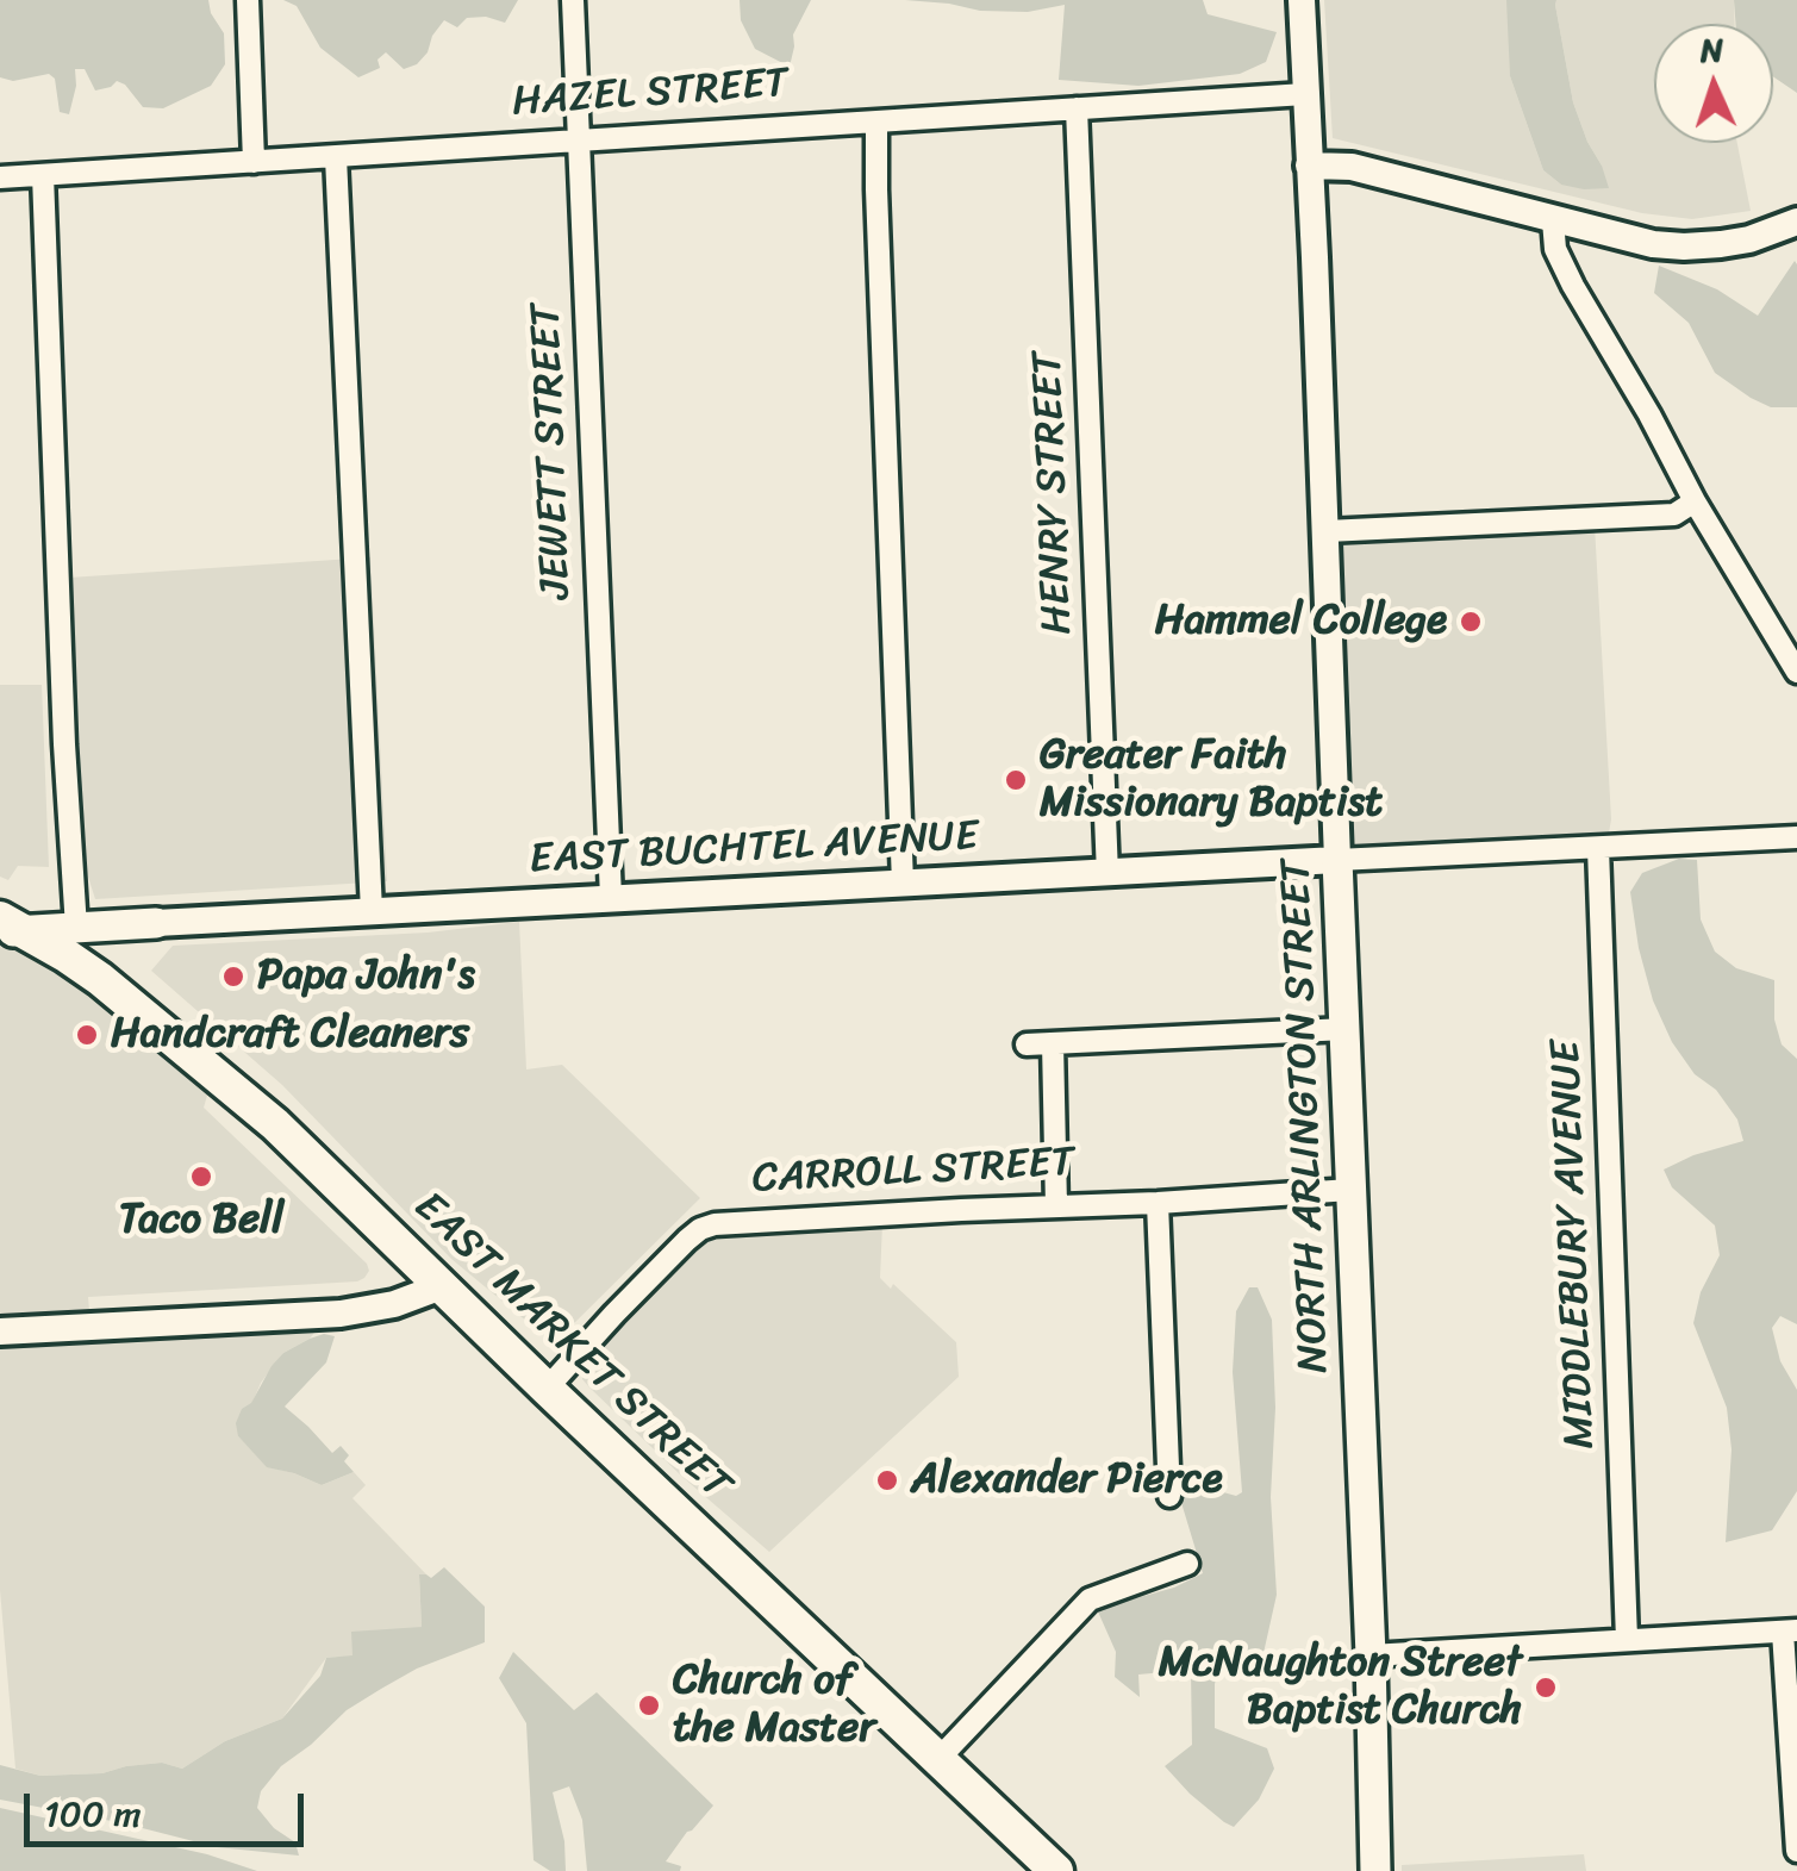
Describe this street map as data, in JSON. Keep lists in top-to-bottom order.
{
  "streets": {
    "main road": ["EAST BUCHTEL AVENUE", "NORTH ARLINGTON STREET", "EAST MARKET STREET"],
    "street": [
      "HAZEL STREET",
      "JEWETT STREET",
      "HENRY STREET",
      "CARROLL STREET",
      "MIDDLEBURY AVENUE"
    ]
  },
  "crossings": [
    ["HAZEL STREET", "JEWETT STREET"],
    ["HAZEL STREET", "HENRY STREET"],
    ["HAZEL STREET", "NORTH ARLINGTON STREET"],
    ["JEWETT STREET", "EAST BUCHTEL AVENUE"],
    ["HENRY STREET", "EAST BUCHTEL AVENUE"],
    ["EAST BUCHTEL AVENUE", "NORTH ARLINGTON STREET"],
    ["EAST BUCHTEL AVENUE", "MIDDLEBURY AVENUE"],
    ["EAST BUCHTEL AVENUE", "EAST MARKET STREET"],
    ["NORTH ARLINGTON STREET", "CARROLL STREET"],
    ["CARROLL STREET", "EAST MARKET STREET"]
  ],
  "places": [
    "Hammel College",
    "Greater Faith Missionary Baptist",
    "Papa John's",
    "Handcraft Cleaners",
    "Taco Bell",
    "Alexander Pierce",
    "McNaughton Street Baptist Church",
    "Church of the Master"
  ],
  "scale_bar": "100 m",
  "north": "top"
}
